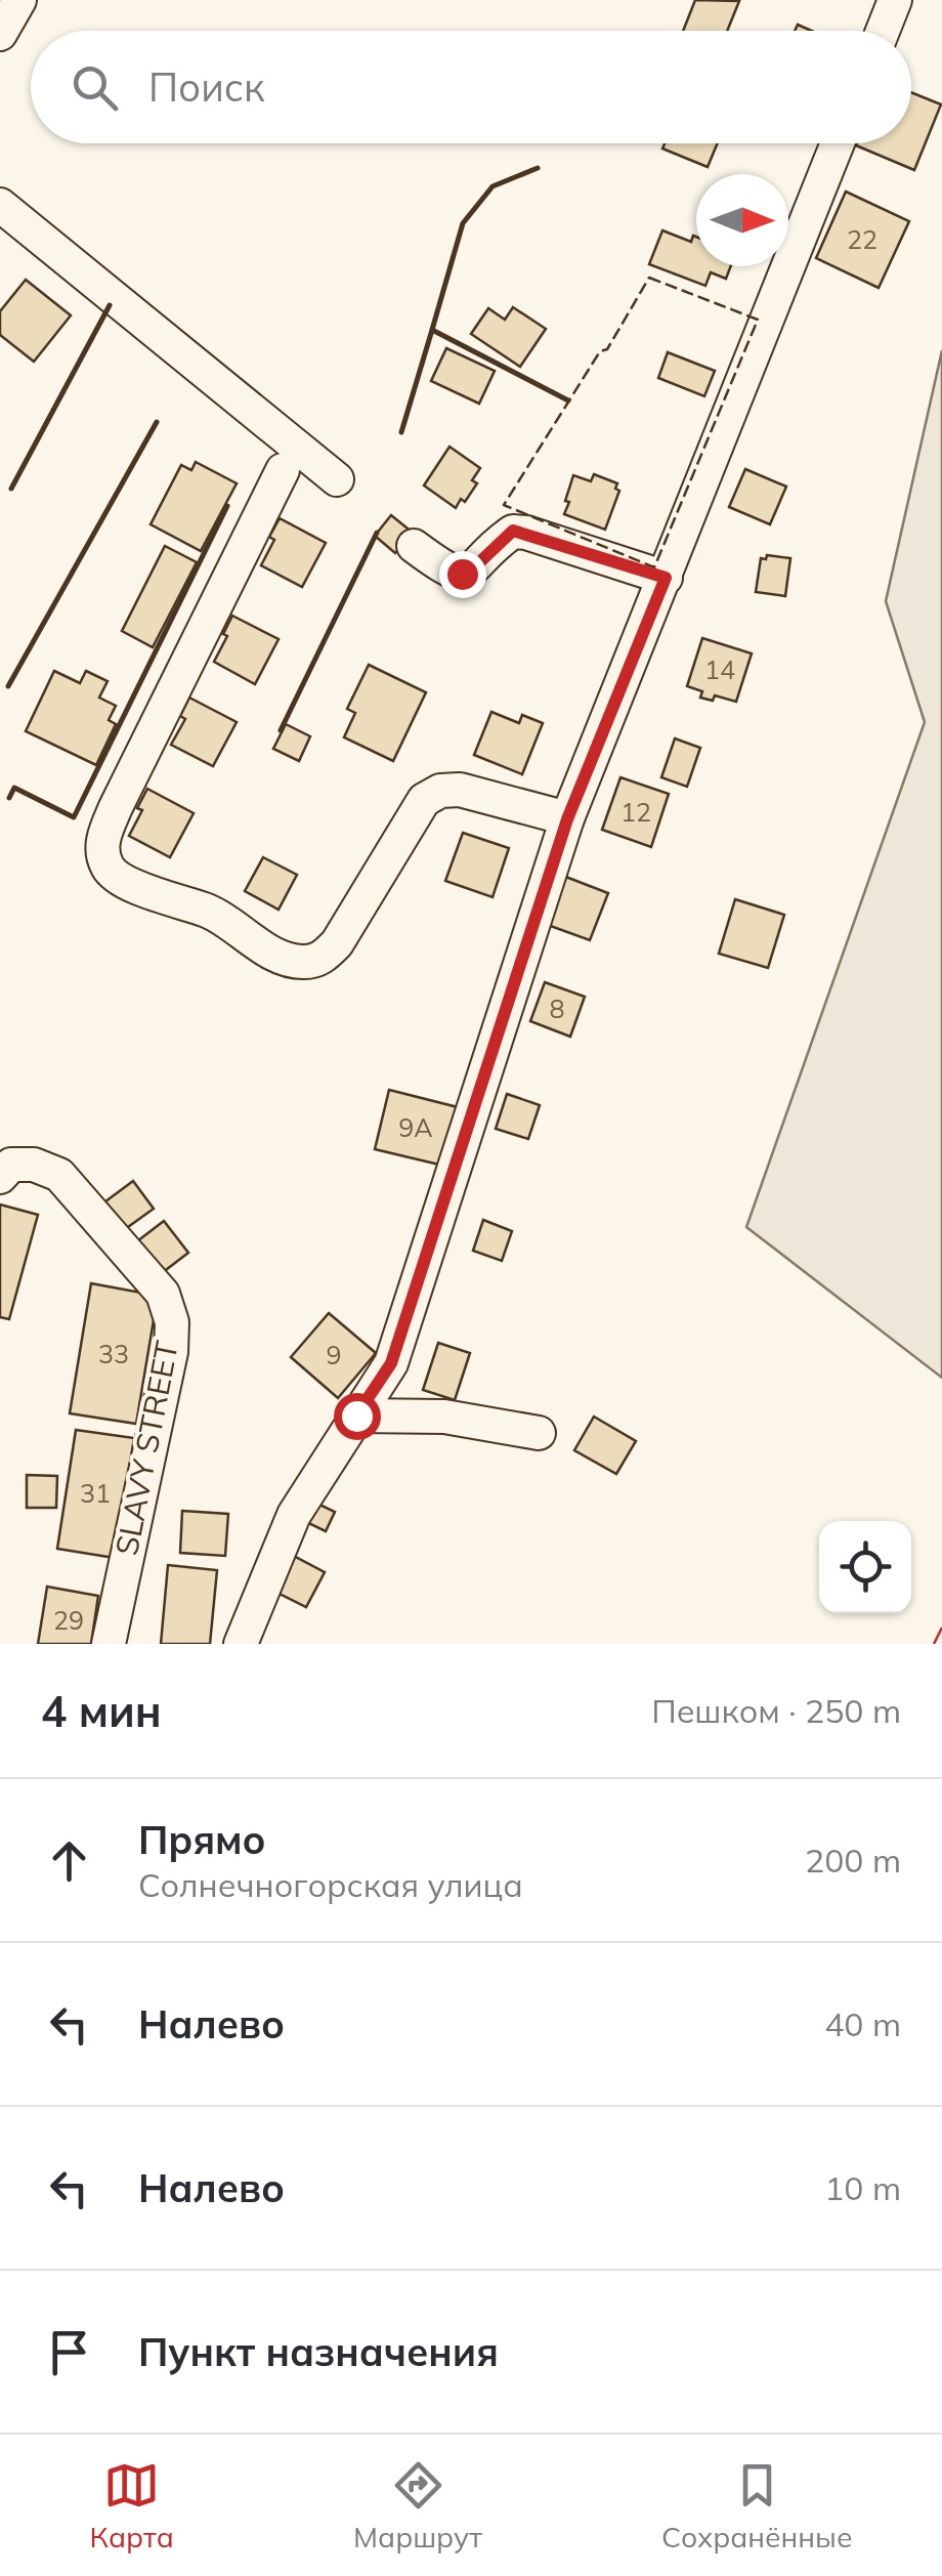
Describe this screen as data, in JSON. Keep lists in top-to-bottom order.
{
  "streets": {
    "street": ["SLAVY STREET"]
  },
  "house_numbers": [
    "22",
    "14",
    "12",
    "8",
    "9А",
    "33",
    "9",
    "31",
    "29"
  ],
  "north": "right",
  "page": {
    "search": "Поиск",
    "heading": ["4 мин", "Пешком · 250 m"],
    "list": [
      ["Прямо", "Солнечногорская улица", "200 m"],
      ["Налево", "40 m"],
      ["Налево", "10 m"],
      "Пункт назначения"
    ],
    "nav": ["Карта", "Маршрут", "Сохранённые"]
  }
}
